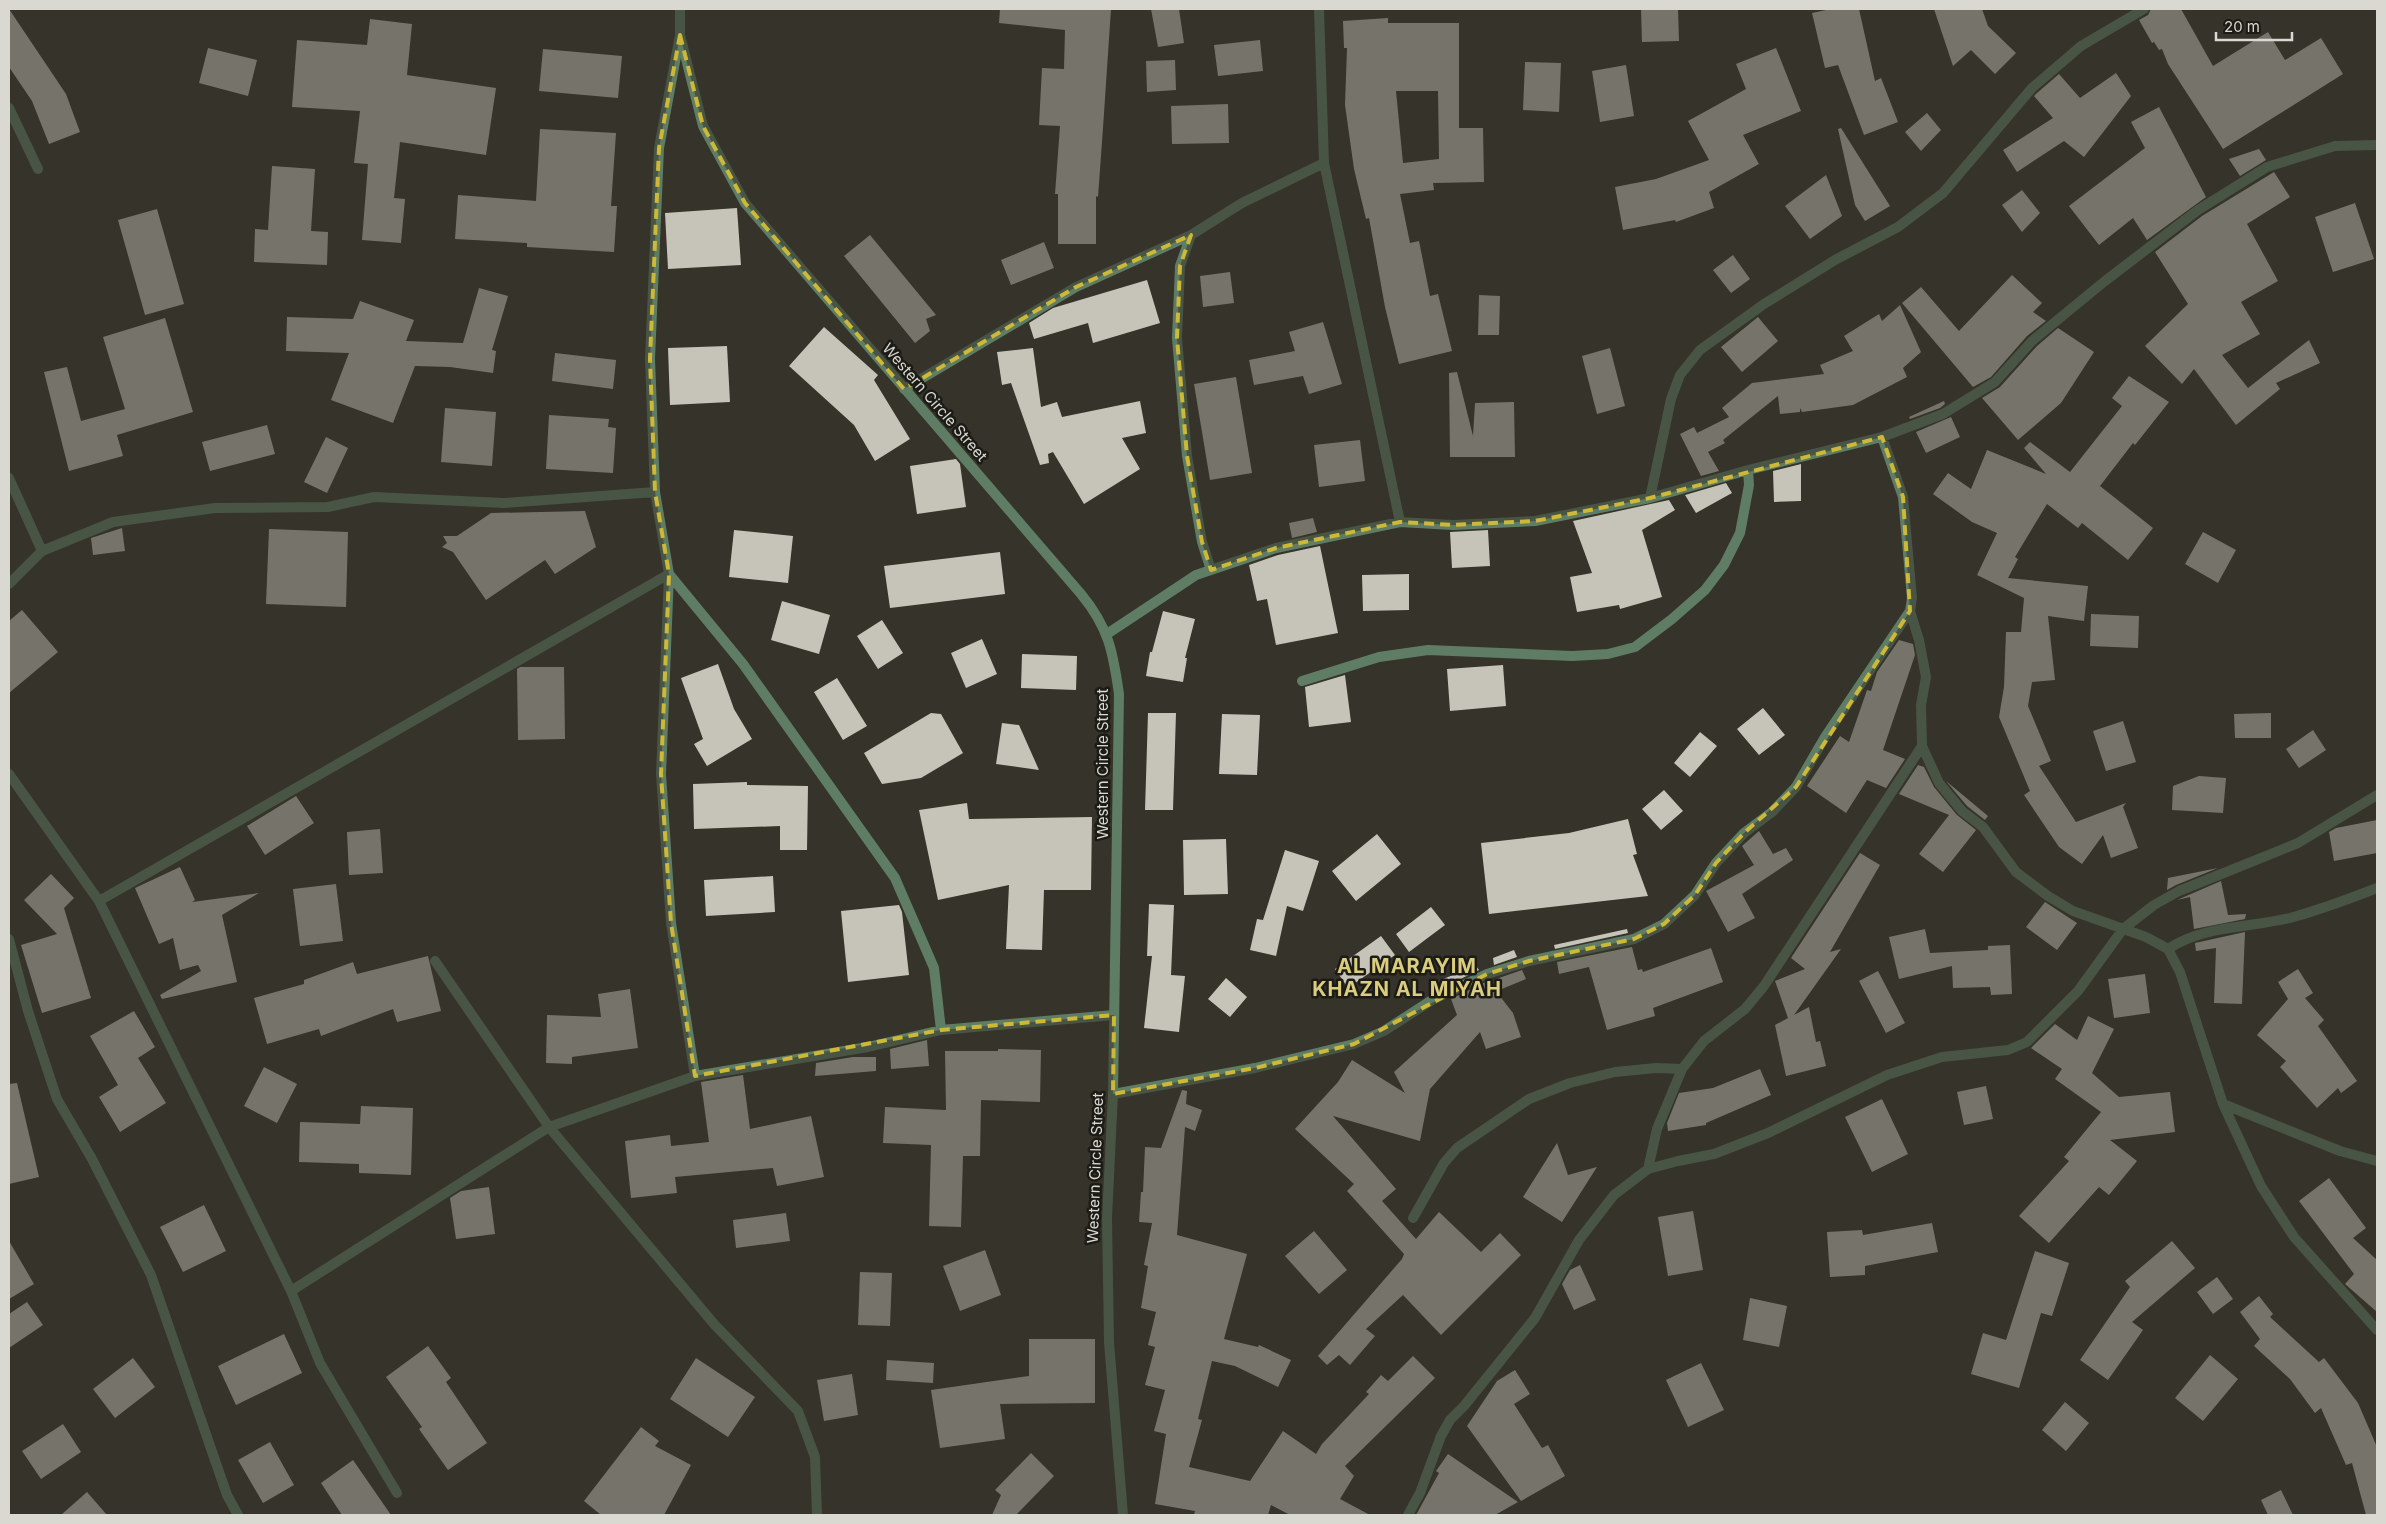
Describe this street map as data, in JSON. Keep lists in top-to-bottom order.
{
  "streets": {
    "street": ["Western Circle Street"]
  },
  "districts": ["AL MARAYIM KHAZN AL MIYAH"],
  "scale_bar": "20 m"
}
